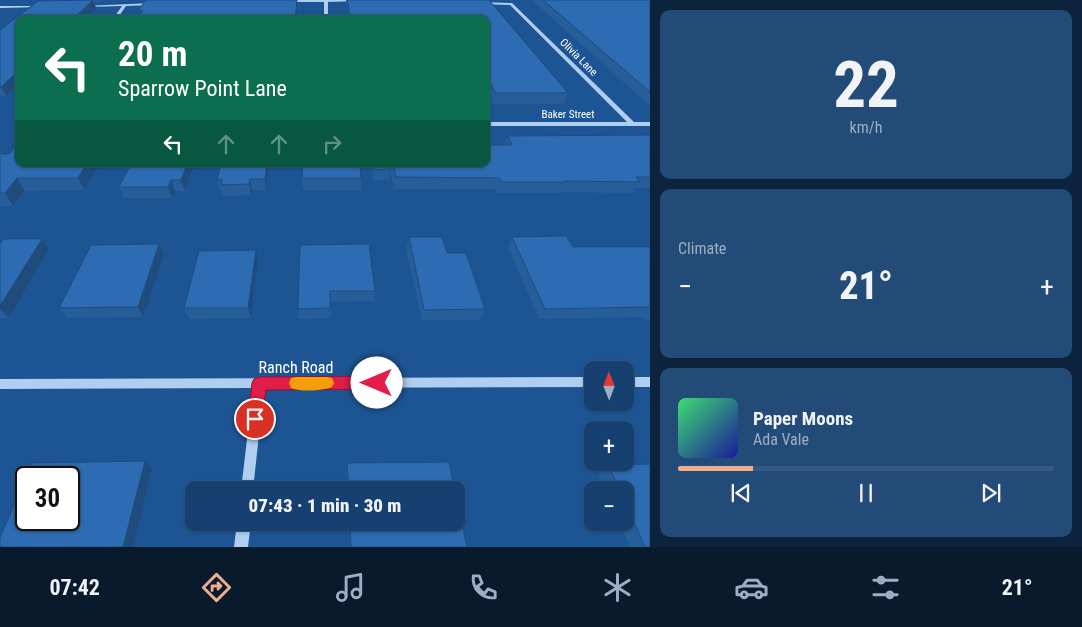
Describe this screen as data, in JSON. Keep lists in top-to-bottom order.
{
  "streets": {
    "street": ["Olivia Lane", "Baker Street", "Ranch Road"]
  },
  "crossings": [
    ["Olivia Lane", "Baker Street"]
  ],
  "north": "top",
  "page": {
    "tile": [
      ["22", "km/h"],
      "Climate"
    ],
    "turn": ["20 m", "Sparrow Point Lane"],
    "heat": ["−", "21°", "+"],
    "map_buttons": ["+", "−"],
    "song": ["Paper Moons", "Ada Vale"],
    "limit": "30",
    "trip": "07:43 · 1 min · 30 m",
    "tabs": ["07:42", "21°"]
  }
}
